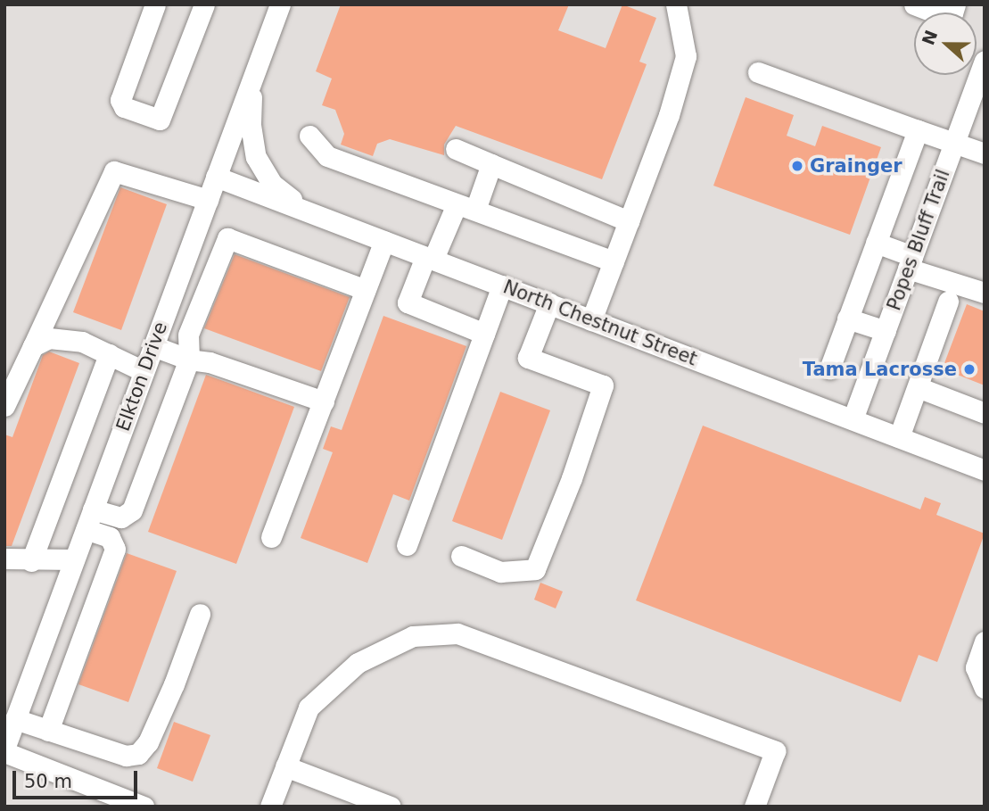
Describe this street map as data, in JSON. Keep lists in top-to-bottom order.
{
  "streets": {
    "street": ["Popes Bluff Trail", "North Chestnut Street", "Elkton Drive"]
  },
  "crossings": [
    ["Popes Bluff Trail", "North Chestnut Street"],
    ["North Chestnut Street", "Elkton Drive"]
  ],
  "places": ["Grainger", "Tama Lacrosse"],
  "scale_bar": "50 m",
  "north": "left"
}
